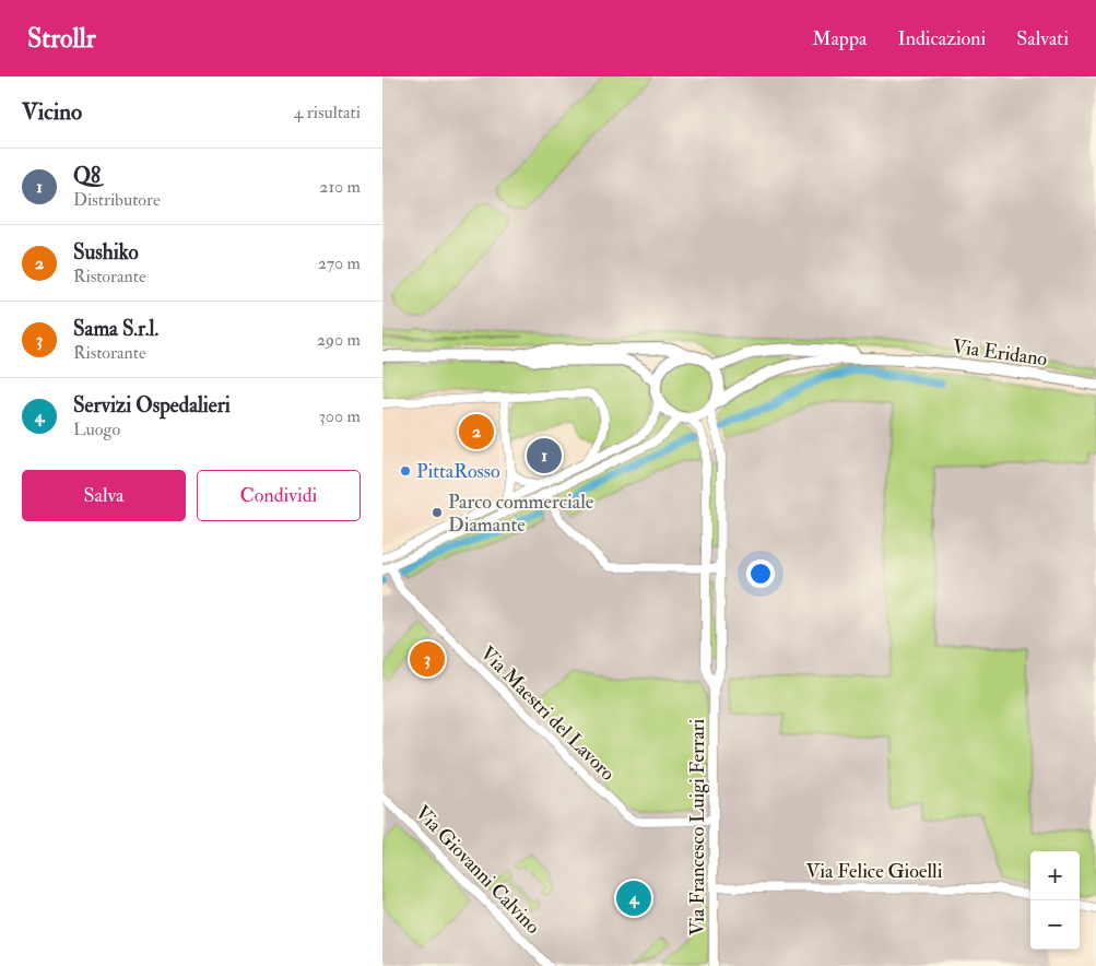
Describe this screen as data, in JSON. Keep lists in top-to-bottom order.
{
  "streets": {
    "main road": ["Via Eridano"],
    "street": [
      "Via Maestri del Lavoro",
      "Via Francesco Luigi Ferrari",
      "Via Giovanni Calvino",
      "Via Felice Gioelli"
    ]
  },
  "crossings": [
    ["Via Eridano", "Via Francesco Luigi Ferrari"],
    ["Via Maestri del Lavoro", "Via Francesco Luigi Ferrari"],
    ["Via Francesco Luigi Ferrari", "Via Felice Gioelli"]
  ],
  "places": ["PittaRosso", "Parco commerciale Diamante"],
  "page": {
    "header": "Strollr",
    "nav": ["Mappa", "Indicazioni", "Salvati"],
    "heading": ["Vicino", "4 risultati"],
    "list": [
      {
        "mark": "1",
        "name": "Q8",
        "note": "Distributore",
        "value": "210 m"
      },
      {
        "mark": "2",
        "name": "Sushiko",
        "note": "Ristorante",
        "value": "270 m"
      },
      {
        "mark": "3",
        "name": "Sama S.r.l.",
        "note": "Ristorante",
        "value": "290 m"
      },
      {
        "mark": "4",
        "name": "Servizi Ospedalieri",
        "note": "Luogo",
        "value": "300 m"
      }
    ],
    "pins": [
      "2",
      "1",
      "3",
      "4"
    ],
    "buttons": ["Salva", "Condividi"],
    "map_buttons": ["+", "−"]
  }
}
